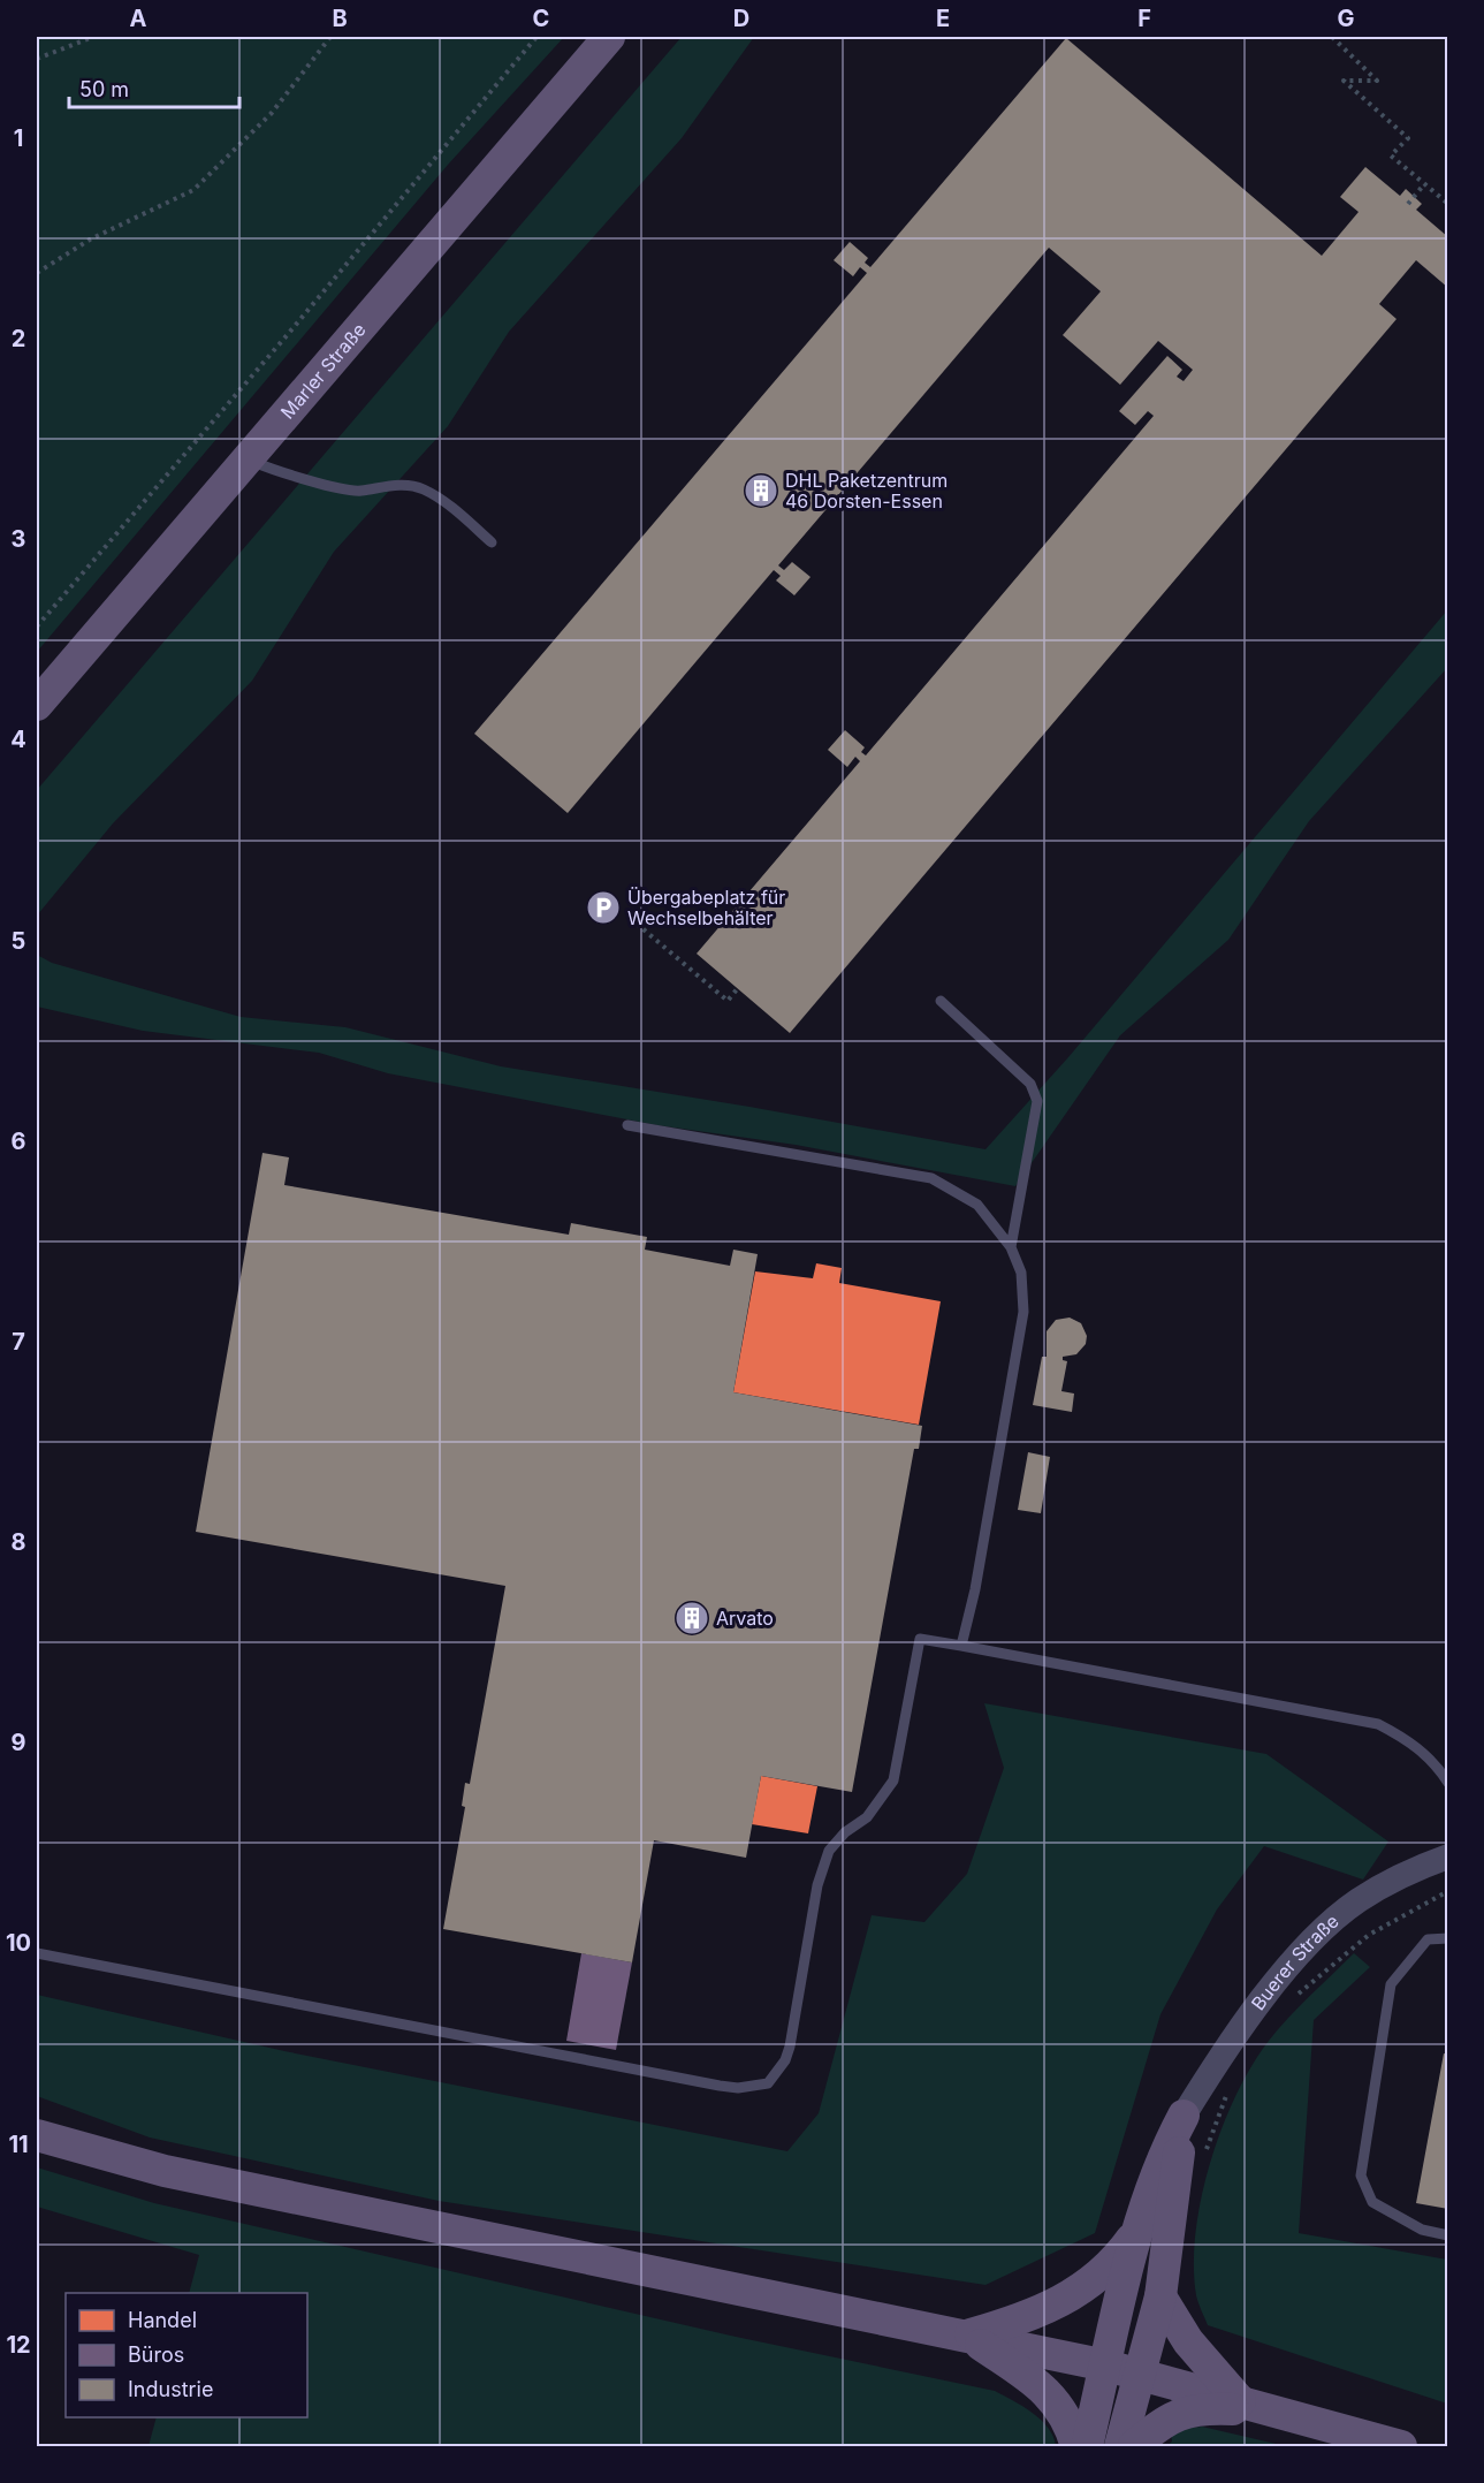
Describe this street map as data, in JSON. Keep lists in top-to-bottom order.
{
  "streets": {
    "main road": ["Marler Straße"],
    "street": ["Buerer Straße"]
  },
  "places": {
    "building": ["DHL Paketzentrum 46 Dorsten-Essen", "Arvato"],
    "parking": ["Übergabeplatz für Wechselbehälter"]
  },
  "legend": ["Handel", "Büros", "Industrie"],
  "scale_bar": "50 m",
  "grid": {
    "columns": [
      "A",
      "B",
      "C",
      "D",
      "E",
      "F",
      "G"
    ],
    "rows": [
      "1",
      "2",
      "3",
      "4",
      "5",
      "6",
      "7",
      "8",
      "9",
      "10",
      "11",
      "12"
    ]
  }
}
